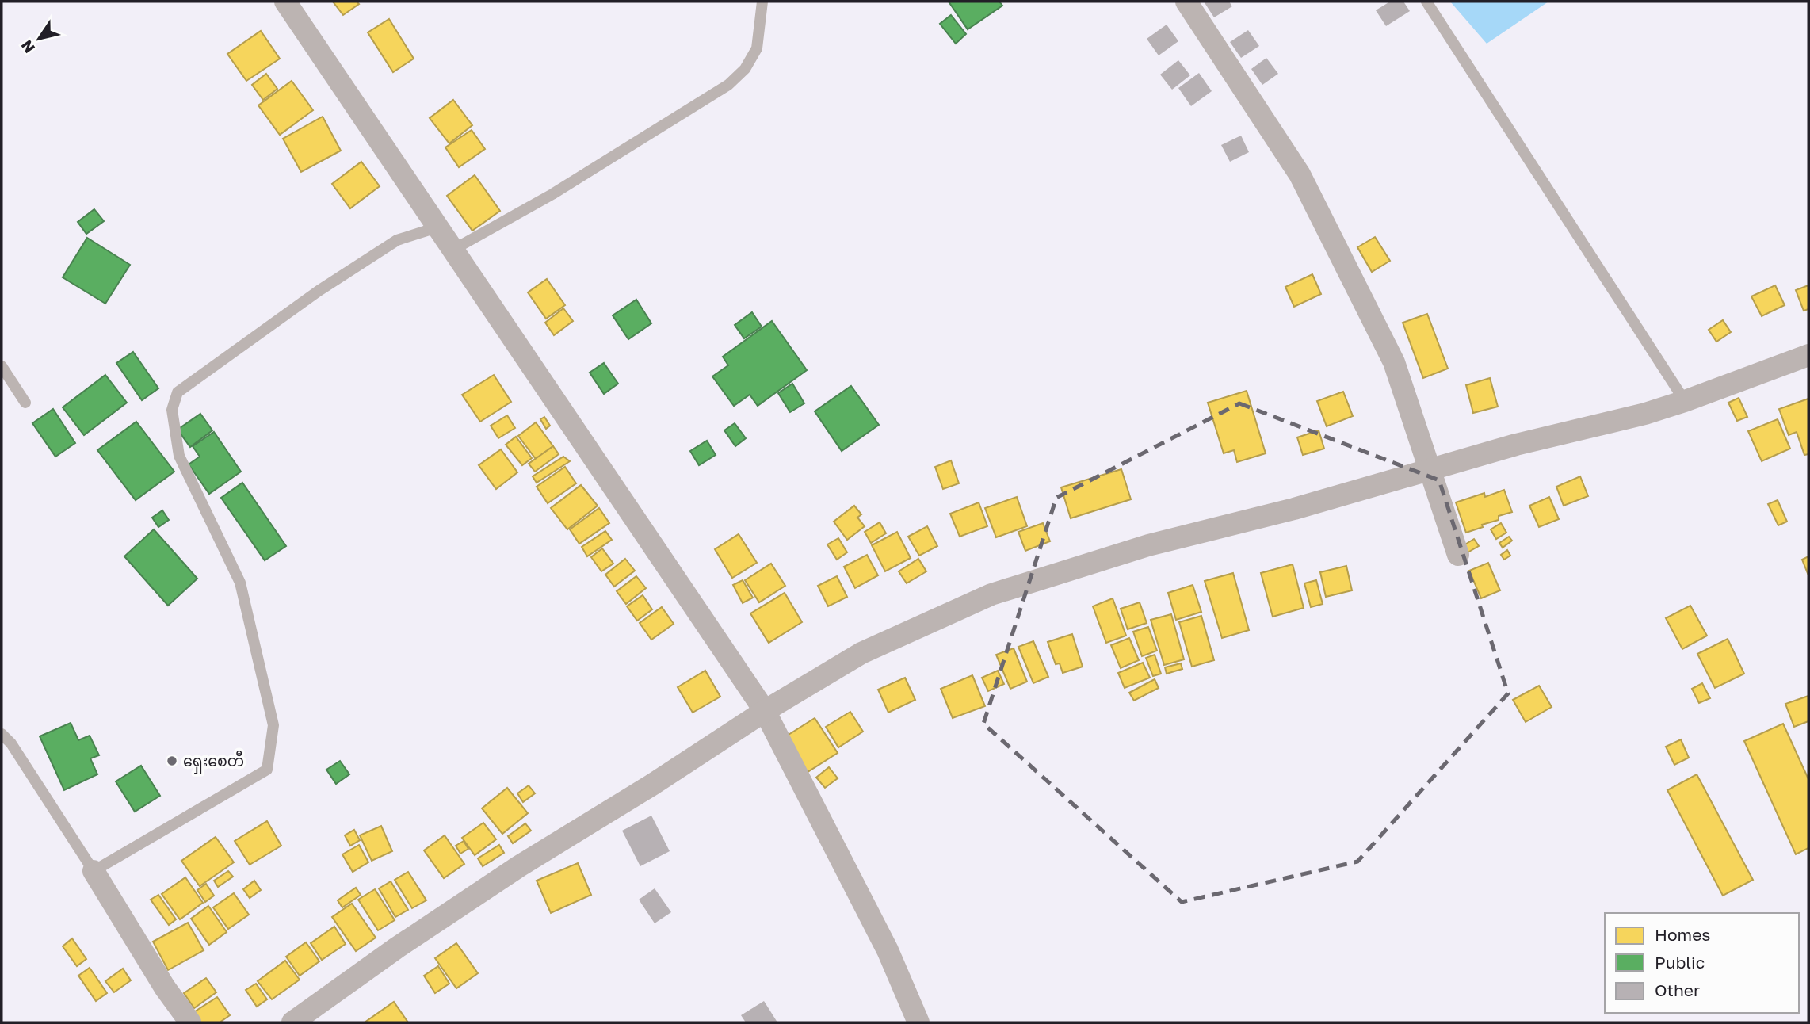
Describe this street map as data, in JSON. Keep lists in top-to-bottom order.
{
  "places": ["ရှေးစေတီ"],
  "legend": ["Homes", "Public", "Other"],
  "north": "bottom left"
}
